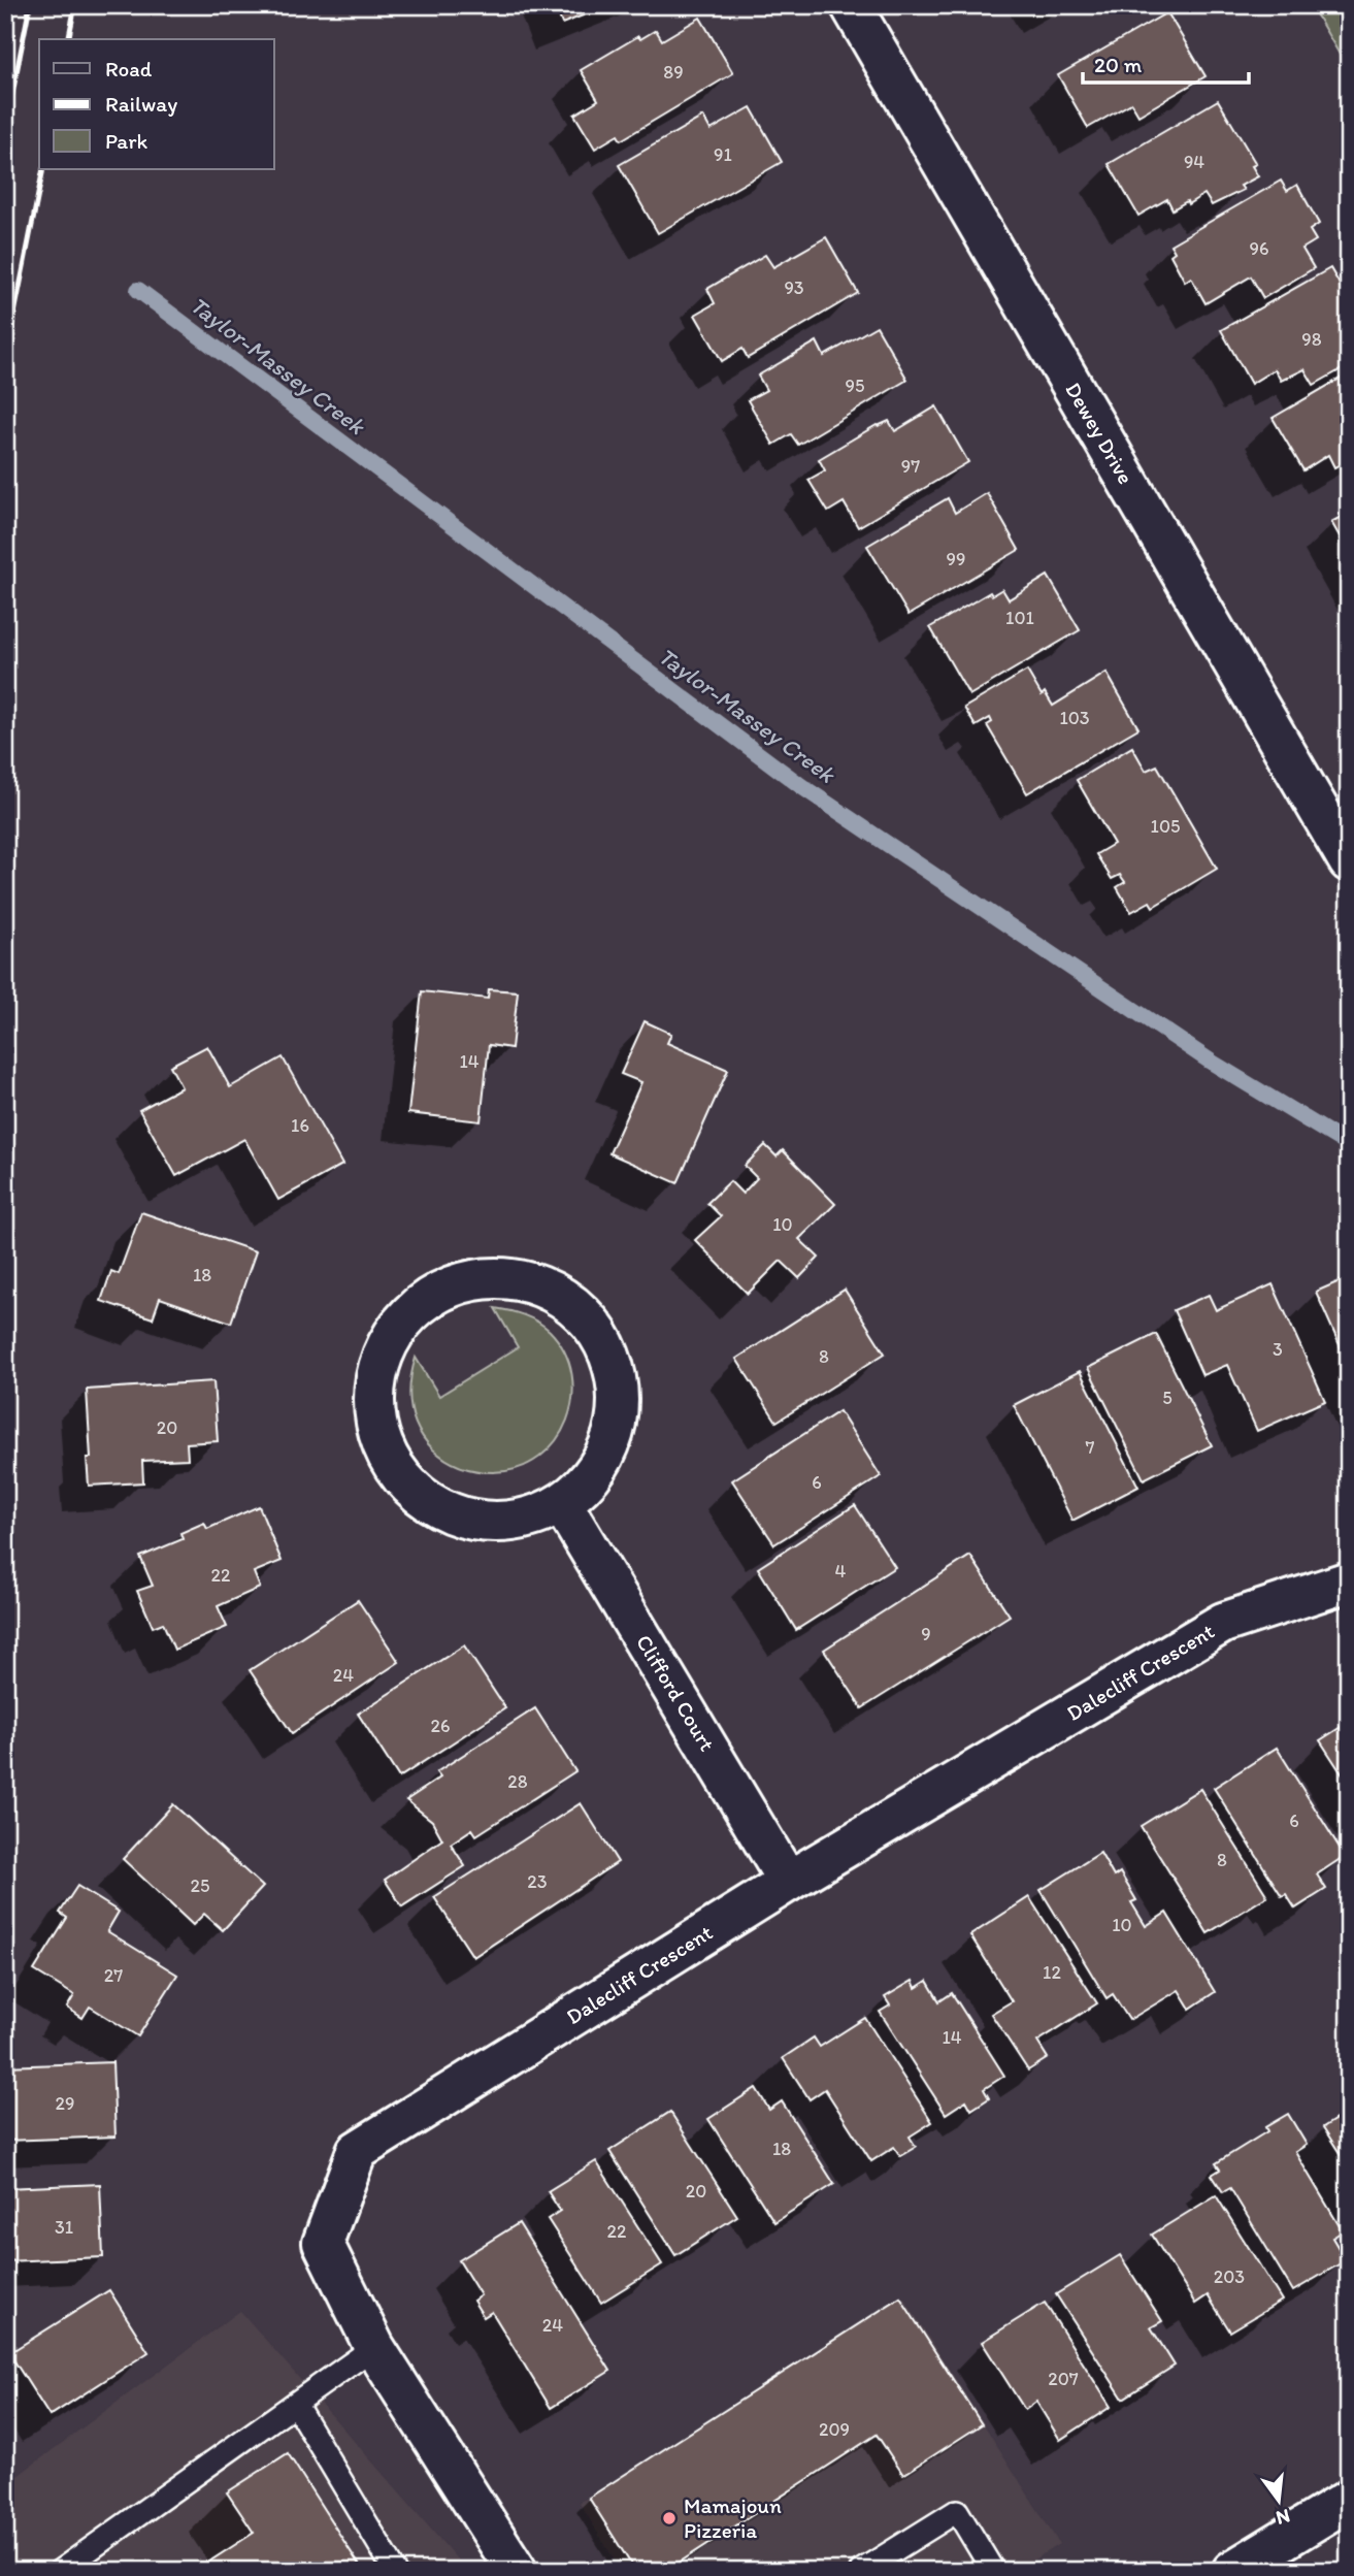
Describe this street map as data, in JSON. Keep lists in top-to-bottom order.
{
  "streets": {
    "street": ["Dewey Drive", "Dalecliff Crescent", "Clifford Court"]
  },
  "crossings": [
    ["Dalecliff Crescent", "Clifford Court"]
  ],
  "water": ["Taylor-Massey Creek"],
  "places": ["Mamajoun Pizzeria"],
  "house_numbers": [
    "89",
    "91",
    "94",
    "96",
    "93",
    "98",
    "95",
    "97",
    "99",
    "101",
    "103",
    "105",
    "14",
    "16",
    "10",
    "18",
    "3",
    "8",
    "5",
    "20",
    "7",
    "6",
    "4",
    "22",
    "9",
    "24",
    "26",
    "28",
    "6",
    "8",
    "23",
    "25",
    "10",
    "12",
    "27",
    "14",
    "29",
    "18",
    "20",
    "31",
    "22",
    "203",
    "24",
    "207",
    "209"
  ],
  "legend": ["Road", "Railway", "Park"],
  "scale_bar": "20 m",
  "north": "bottom"
}
